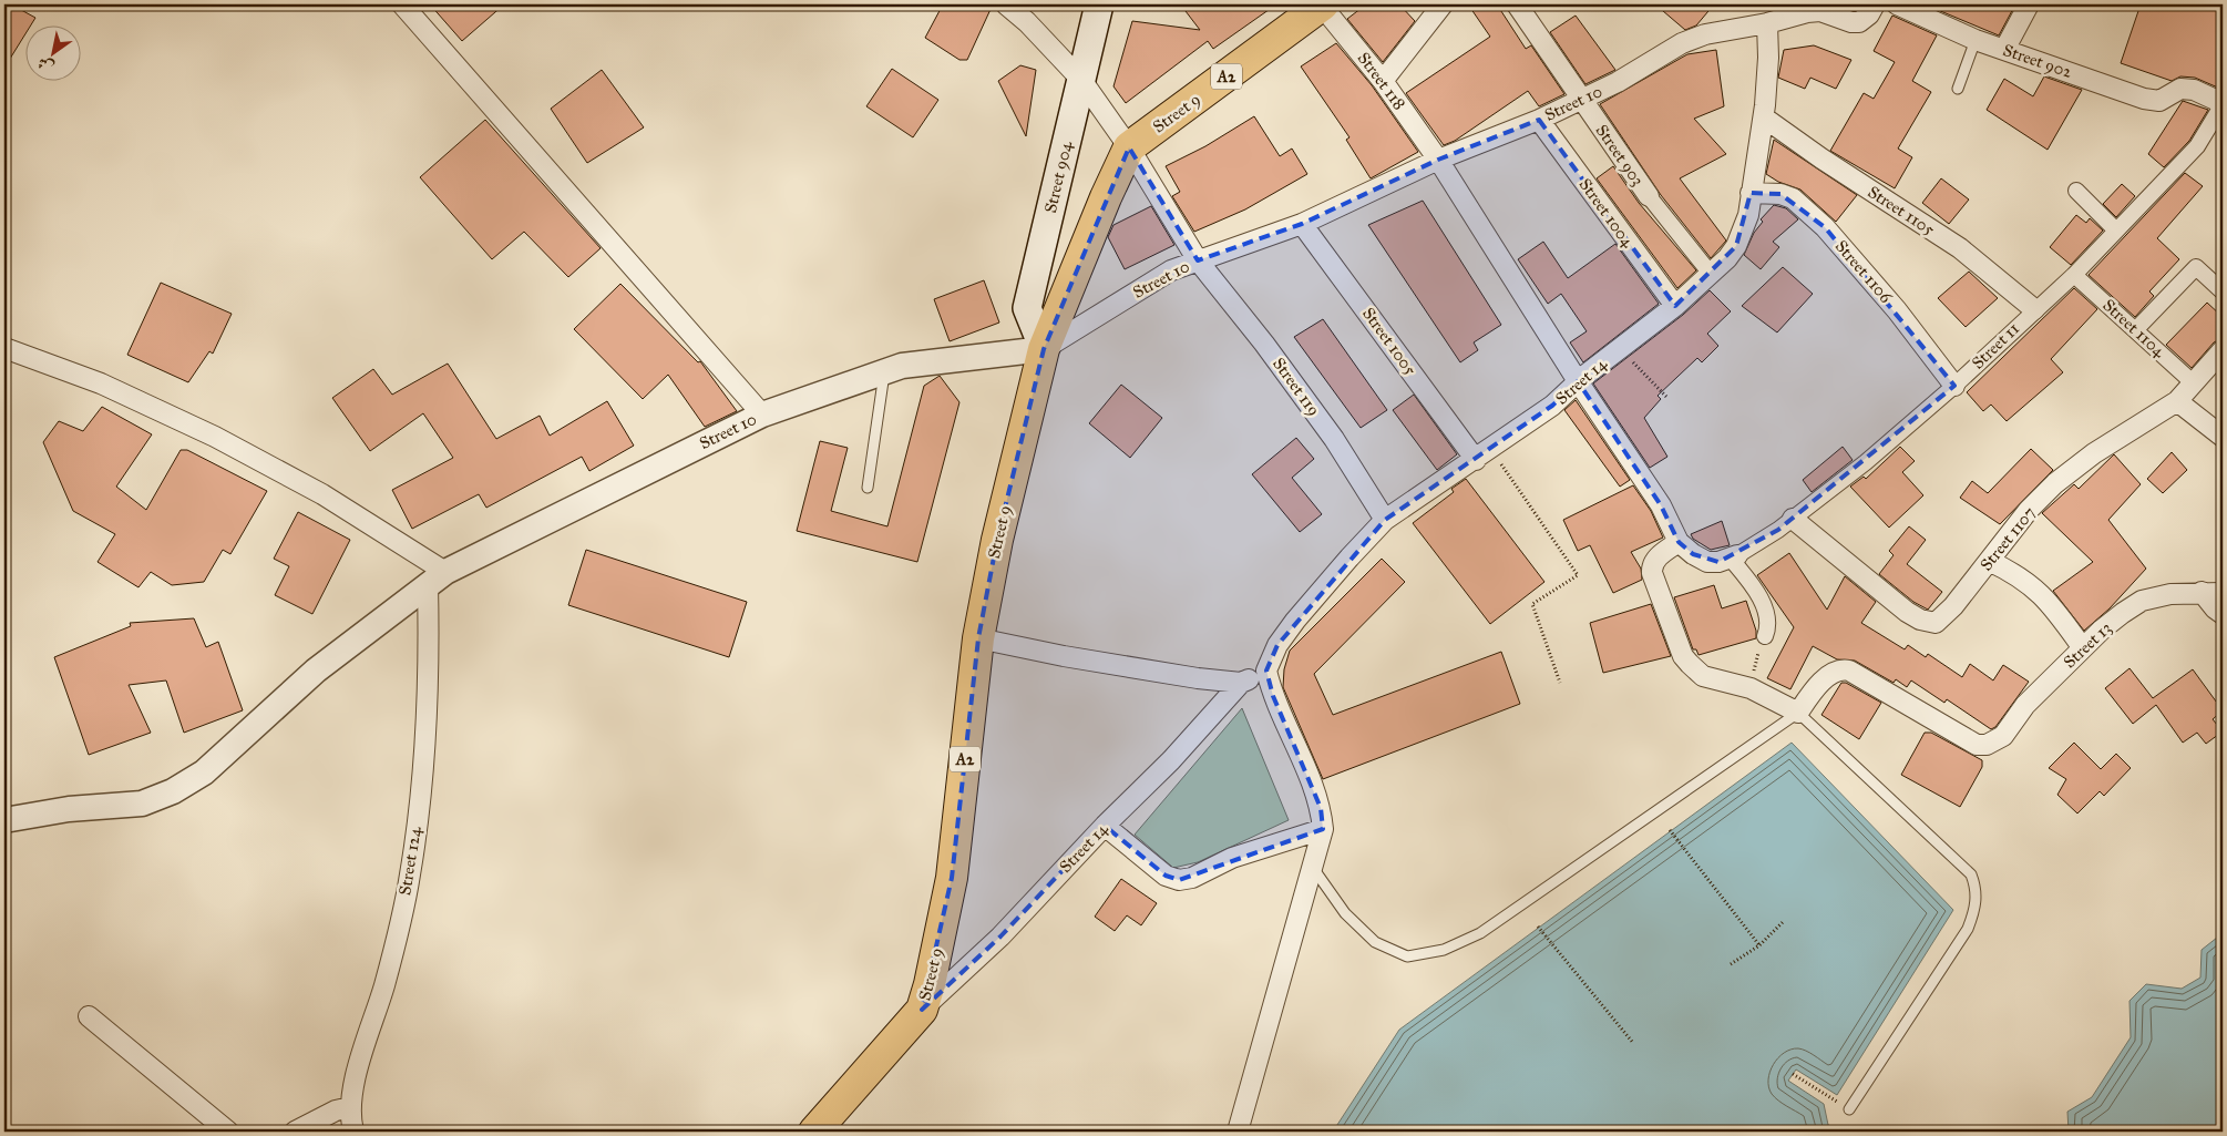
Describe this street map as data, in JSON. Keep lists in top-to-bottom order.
{
  "streets": {
    "main road": ["A2", "Street 9", "Street 904"],
    "street": [
      "Street 902",
      "Street 118",
      "Street 10",
      "Street 903",
      "Street 1105",
      "Street 1004",
      "Street 1106",
      "Street 1104",
      "Street 1005",
      "Street 11",
      "Street 14",
      "Street 119",
      "Street 1107",
      "Street 13",
      "Street 124"
    ]
  },
  "crossings": [
    ["Street 902", "Street 11"],
    ["Street 118", "Street 10"],
    ["Street 118", "Street 9"],
    ["Street 118", "Street 14"],
    ["Street 10", "Street 9"],
    ["Street 10", "Street 903"],
    ["Street 10", "Street 904"],
    ["Street 10", "Street 1004"],
    ["Street 10", "Street 1005"],
    ["Street 10", "Street 14"],
    ["Street 10", "Street 119"],
    ["Street 10", "Street 124"],
    ["Street 9", "Street 904"],
    ["Street 9", "Street 14"],
    ["Street 9", "Street 119"],
    ["Street 903", "Street 14"],
    ["Street 904", "Street 119"],
    ["Street 1105", "Street 11"],
    ["Street 1105", "Street 14"],
    ["Street 1004", "Street 14"],
    ["Street 1106", "Street 11"],
    ["Street 1106", "Street 14"],
    ["Street 1104", "Street 11"],
    ["Street 1104", "Street 1107"],
    ["Street 1005", "Street 14"],
    ["Street 11", "Street 1107"],
    ["Street 14", "Street 119"]
  ],
  "north": "bottom left"
}
